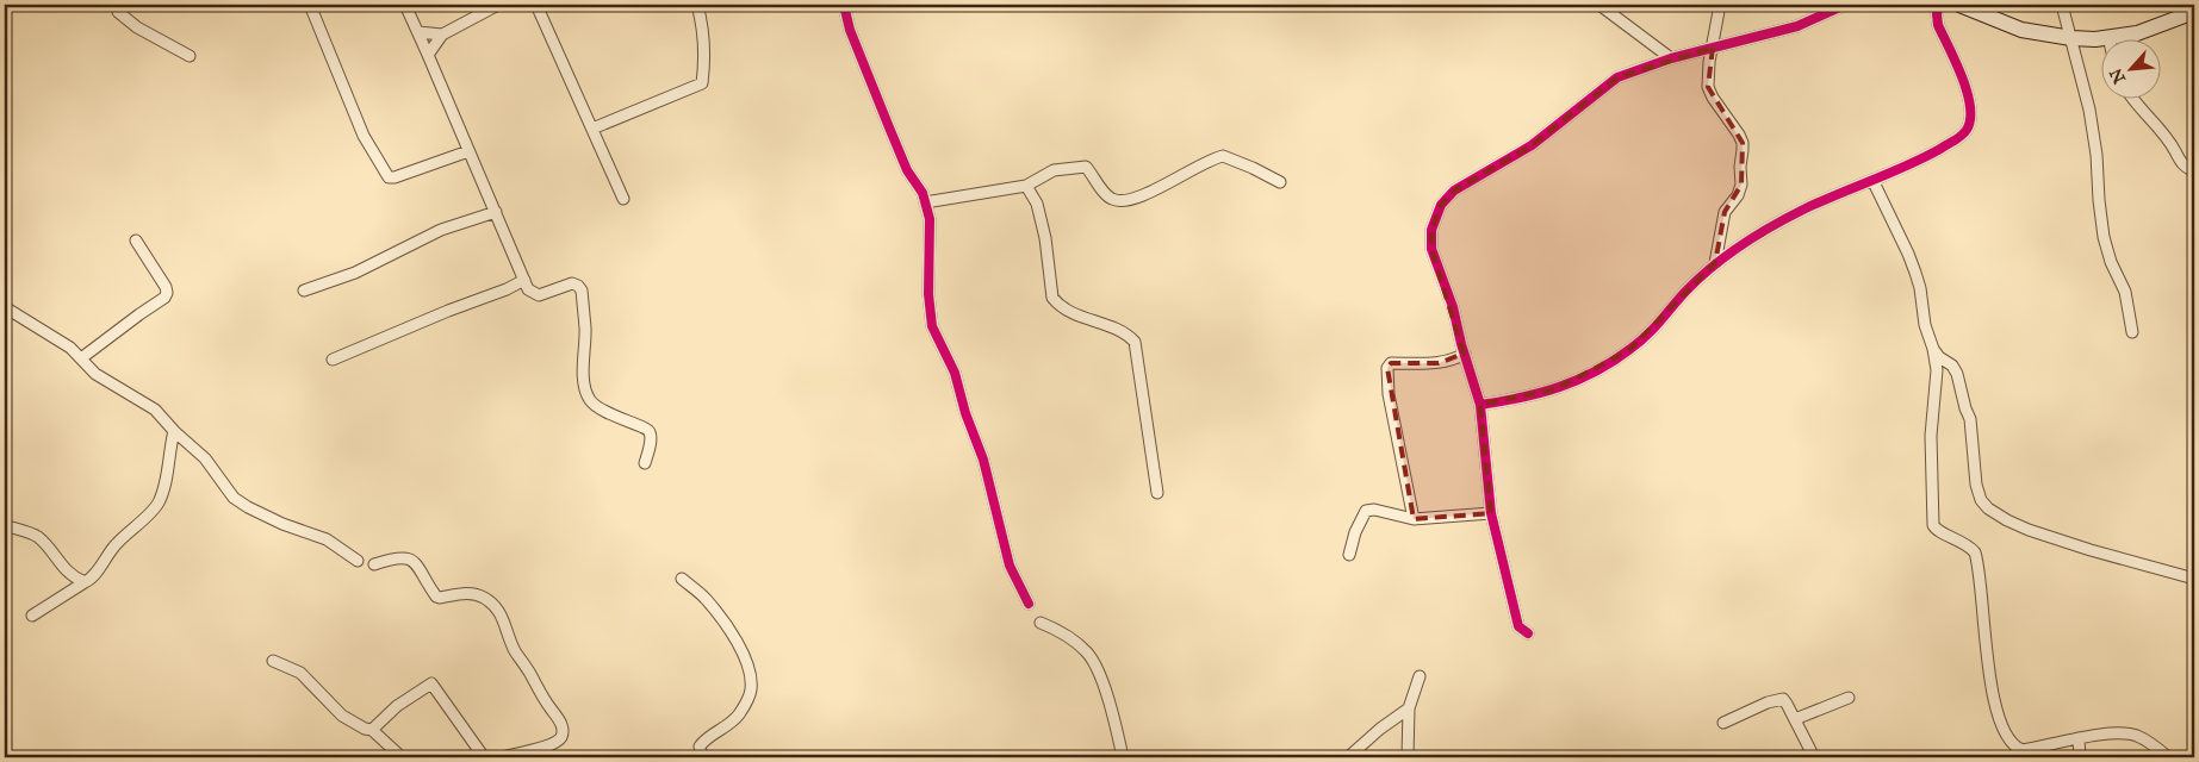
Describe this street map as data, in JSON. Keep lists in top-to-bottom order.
{
  "north": "bottom left"
}
